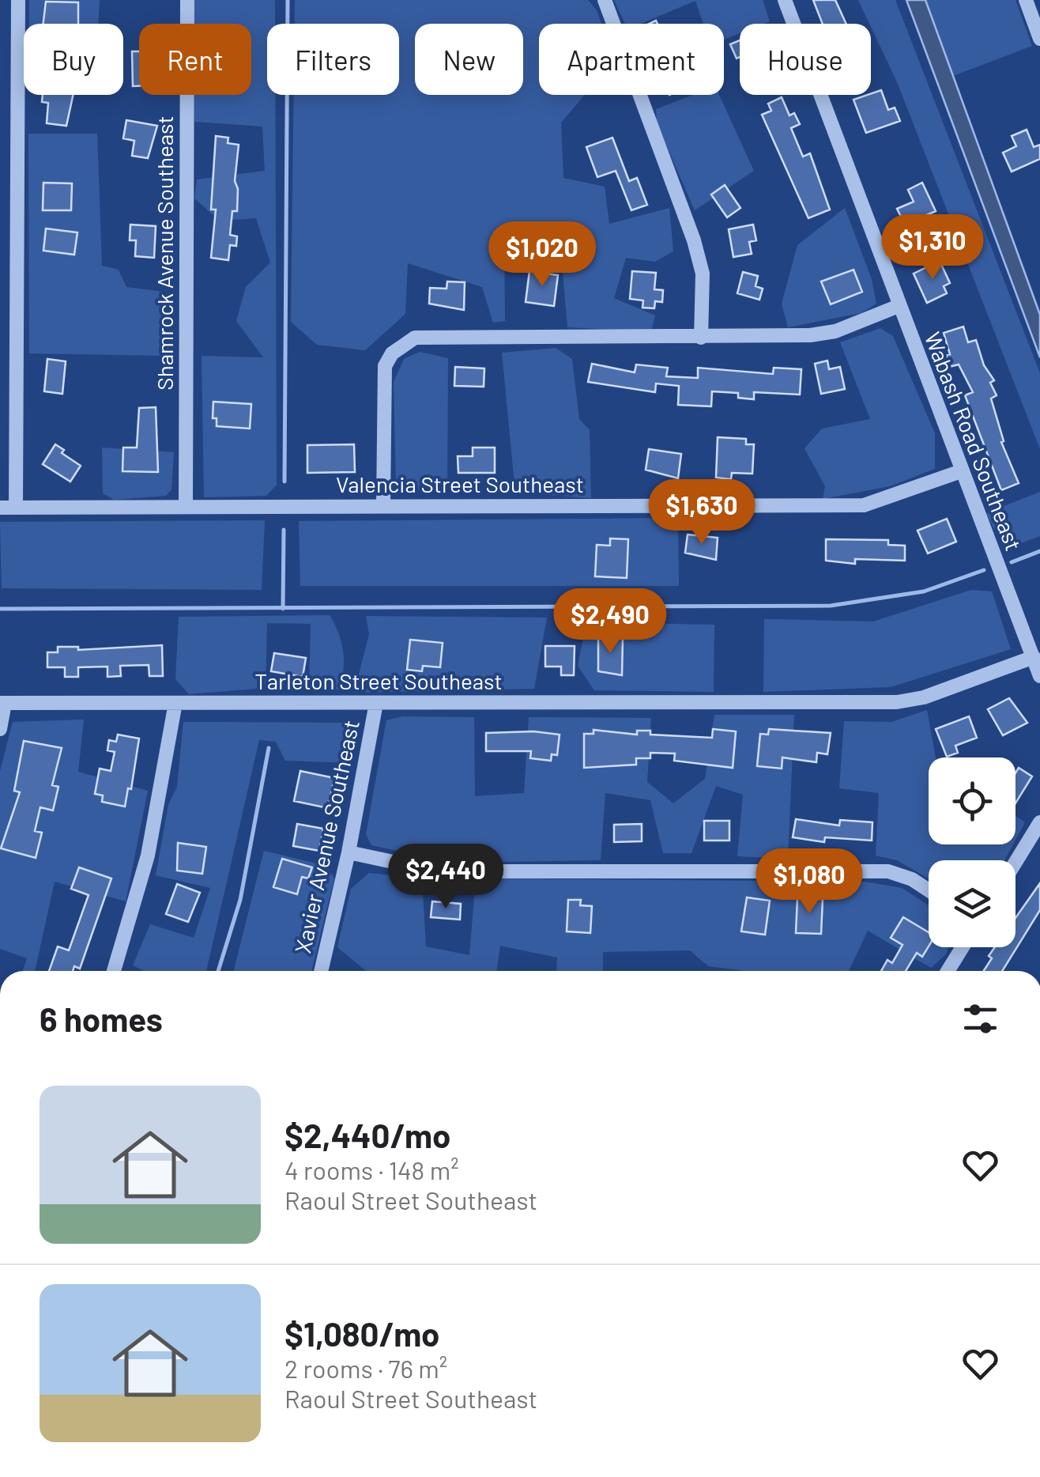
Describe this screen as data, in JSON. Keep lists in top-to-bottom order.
{
  "streets": {
    "street": [
      "Shamrock Avenue Southeast",
      "Wabash Road Southeast",
      "Valencia Street Southeast",
      "Tarleton Street Southeast",
      "Xavier Avenue Southeast"
    ]
  },
  "crossings": [
    ["Shamrock Avenue Southeast", "Valencia Street Southeast"],
    ["Wabash Road Southeast", "Valencia Street Southeast"],
    ["Wabash Road Southeast", "Tarleton Street Southeast"],
    ["Tarleton Street Southeast", "Xavier Avenue Southeast"]
  ],
  "page": {
    "chip": [
      "Buy",
      "Rent",
      "Filters",
      "New",
      "Apartment",
      "House"
    ],
    "price": [
      "$1,310",
      "$1,020",
      "$1,630",
      "$2,490",
      "$2,440",
      "$1,080"
    ],
    "heading": "6 homes",
    "list": [
      {
        "name": "$2,440/mo",
        "note": "4 rooms · 148 m² · Raoul Street Southeast"
      },
      {
        "name": "$1,080/mo",
        "note": "2 rooms · 76 m² · Raoul Street Southeast"
      }
    ]
  }
}
